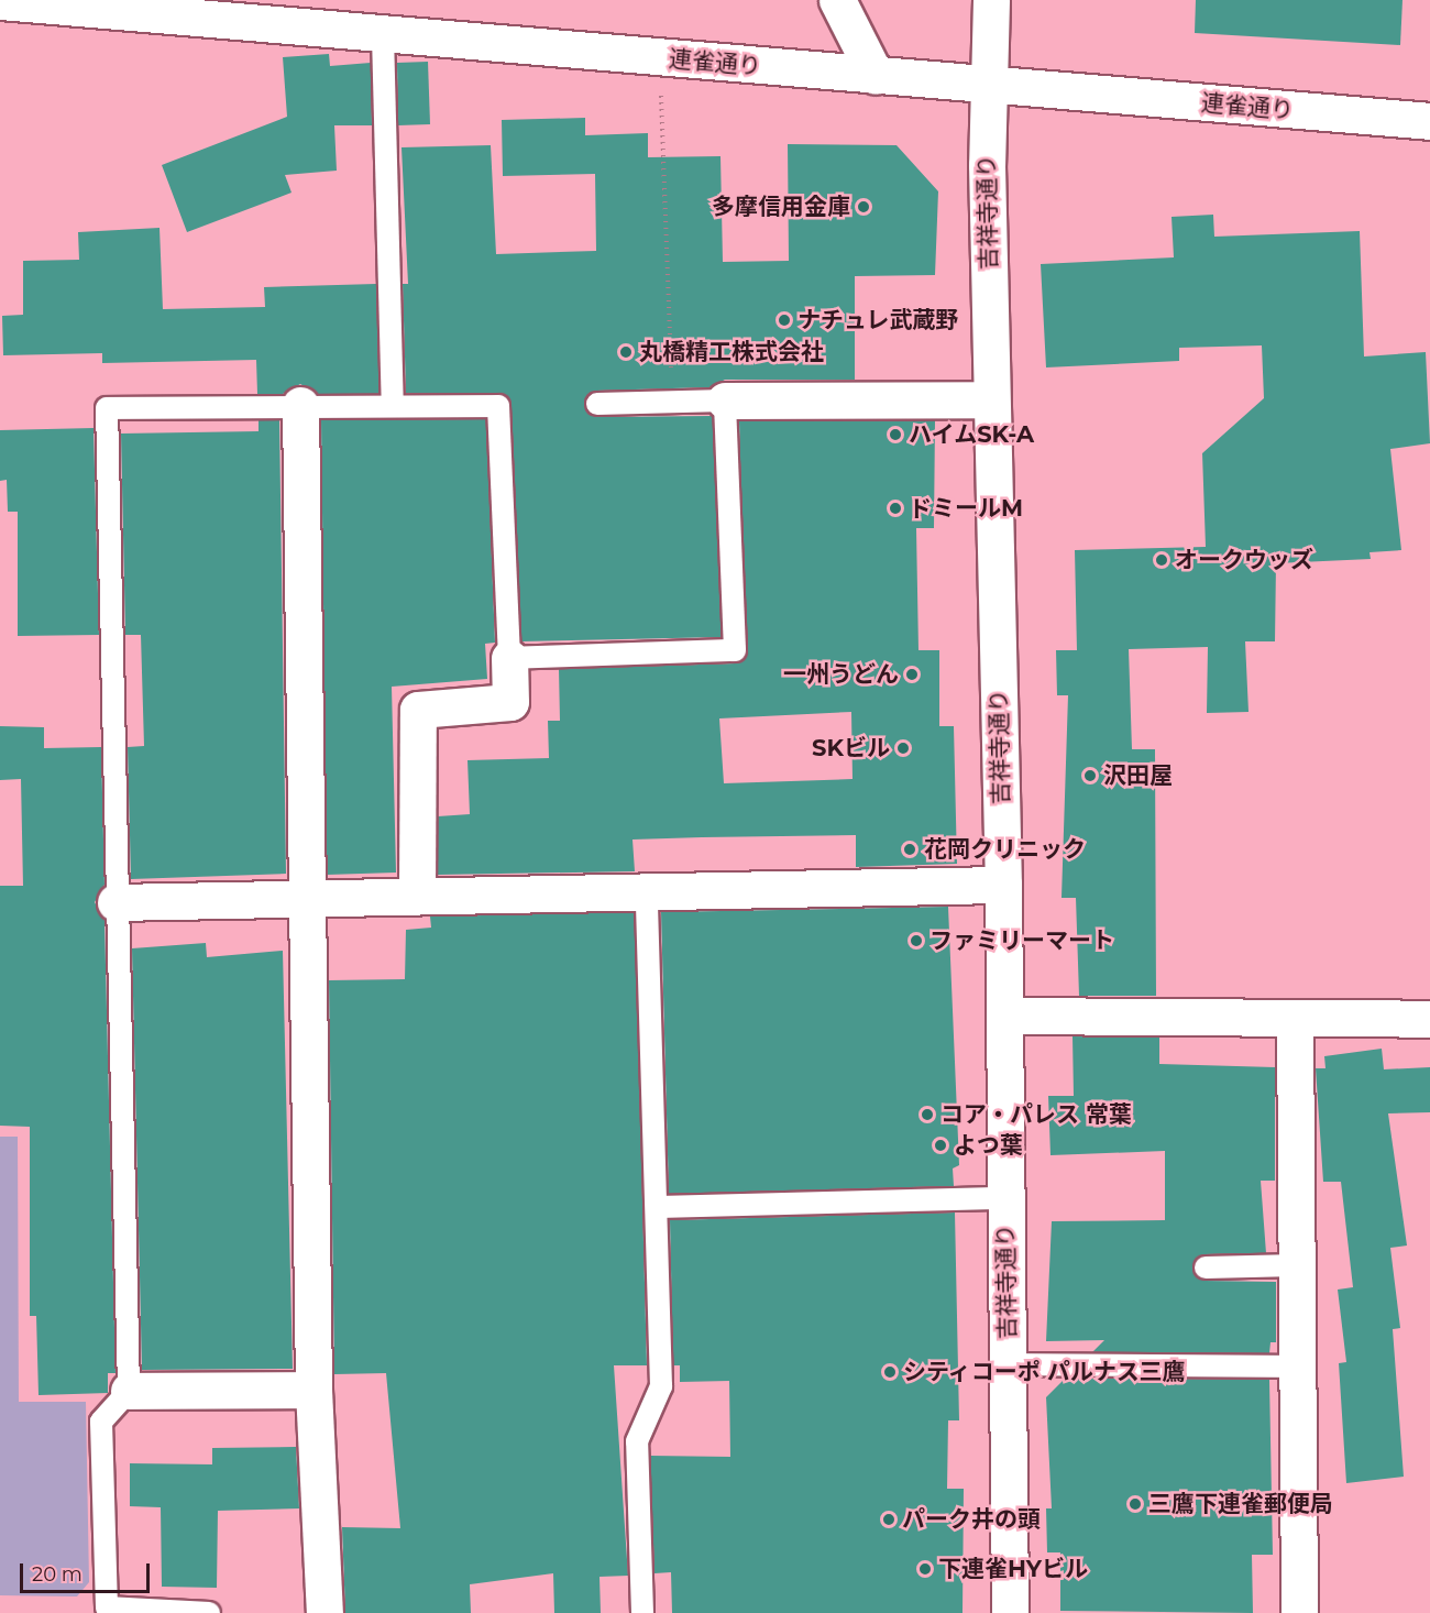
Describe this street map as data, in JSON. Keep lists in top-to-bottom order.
{
  "streets": {
    "street": ["連雀通り", "吉祥寺通り"]
  },
  "crossings": [
    ["連雀通り", "吉祥寺通り"]
  ],
  "places": [
    "多摩信用金庫",
    "ナチュレ武蔵野",
    "丸橋精工株式会社",
    "ハイムSK-A",
    "ドミールM",
    "オークウッズ",
    "一州うどん",
    "SKビル",
    "沢田屋",
    "花岡クリニック",
    "ファミリーマート",
    "コア・パレス 常葉",
    "よつ葉",
    "シティコーポ パルナス三鷹",
    "三鷹下連雀郵便局",
    "パーク井の頭",
    "下連雀HYビル"
  ],
  "scale_bar": "20 m"
}
